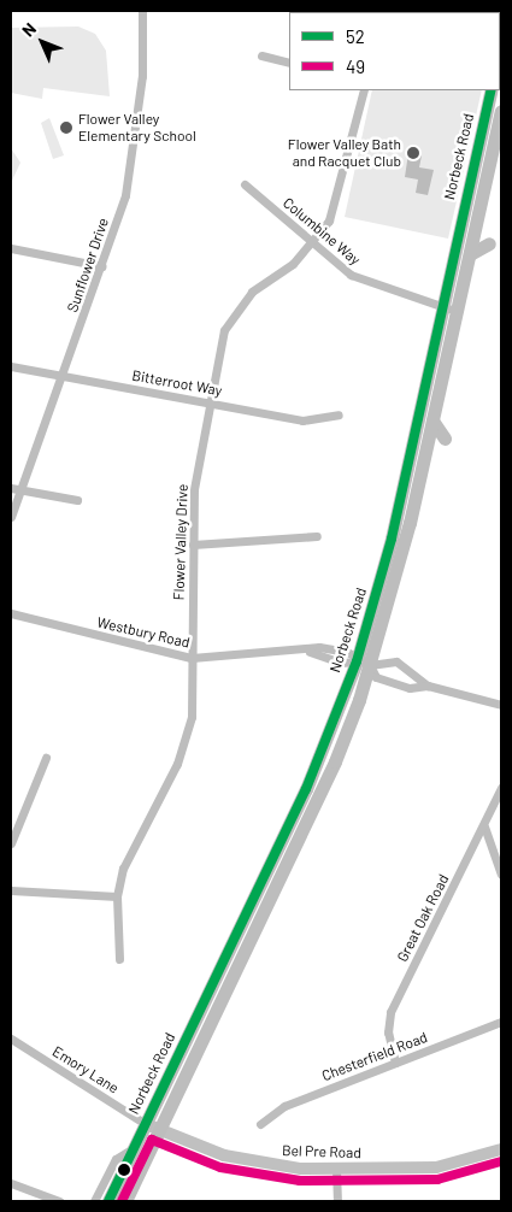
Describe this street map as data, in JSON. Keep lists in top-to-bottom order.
{
  "streets": {
    "main road": ["Norbeck Road", "Bel Pre Road"],
    "street": [
      "Columbine Way",
      "Sunflower Drive",
      "Bitterroot Way",
      "Flower Valley Drive",
      "Westbury Road",
      "Great Oak Road",
      "Chesterfield Road",
      "Emory Lane"
    ]
  },
  "crossings": [
    ["Norbeck Road", "Columbine Way"],
    ["Norbeck Road", "Westbury Road"],
    ["Norbeck Road", "Emory Lane"],
    ["Norbeck Road", "Bel Pre Road"],
    ["Columbine Way", "Flower Valley Drive"],
    ["Sunflower Drive", "Bitterroot Way"],
    ["Bitterroot Way", "Flower Valley Drive"],
    ["Flower Valley Drive", "Westbury Road"],
    ["Great Oak Road", "Chesterfield Road"],
    ["Emory Lane", "Bel Pre Road"]
  ],
  "places": ["Flower Valley Elementary School", "Flower Valley Bath and Racquet Club"],
  "lines": ["transit line 52", "transit line 49"],
  "legend": ["52", "49"],
  "north": "top left"
}
